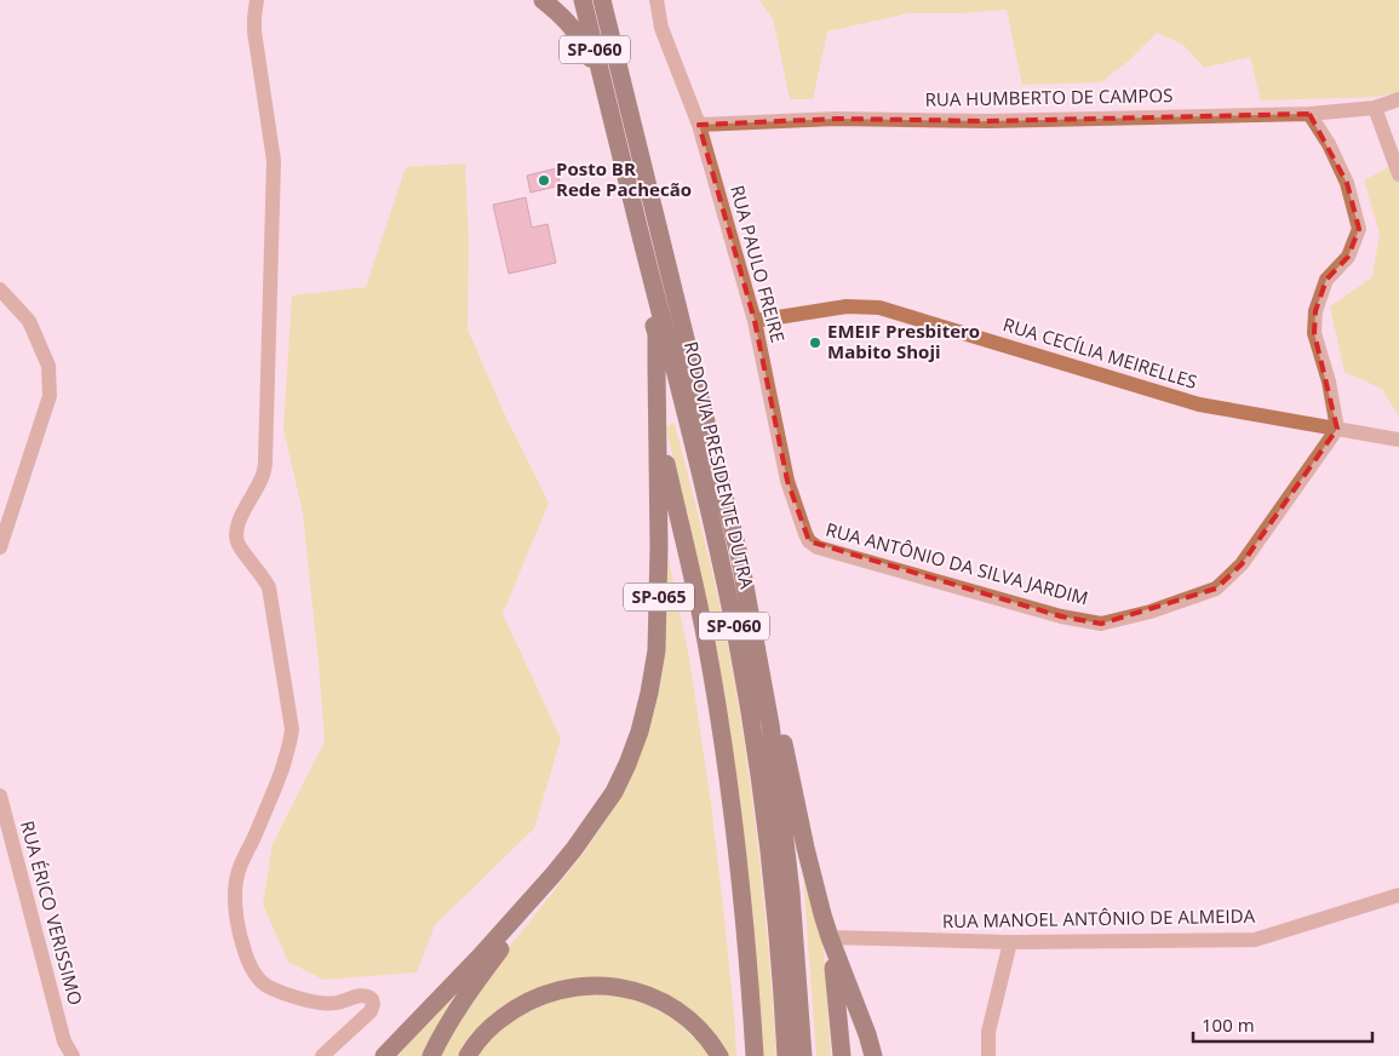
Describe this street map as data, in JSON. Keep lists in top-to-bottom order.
{
  "streets": {
    "highway": ["SP-060", "RODOVIA PRESIDENTE DUTRA", "SP-065"],
    "street": [
      "RUA HUMBERTO DE CAMPOS",
      "RUA PAULO FREIRE",
      "RUA CECÍLIA MEIRELLES",
      "RUA ANTÔNIO DA SILVA JARDIM",
      "RUA ÉRICO VERISSIMO",
      "RUA MANOEL ANTÔNIO DE ALMEIDA"
    ]
  },
  "crossings": [
    ["SP-060", "RODOVIA PRESIDENTE DUTRA"],
    ["SP-060", "RUA MANOEL ANTÔNIO DE ALMEIDA"],
    ["RUA HUMBERTO DE CAMPOS", "RUA PAULO FREIRE"],
    ["RUA PAULO FREIRE", "RUA CECÍLIA MEIRELLES"],
    ["RUA PAULO FREIRE", "RUA ANTÔNIO DA SILVA JARDIM"],
    ["RUA CECÍLIA MEIRELLES", "RUA ANTÔNIO DA SILVA JARDIM"]
  ],
  "places": ["Posto BR Rede Pachecão", "EMEIF Presbitero Mabito Shoji"],
  "scale_bar": "100 m"
}
